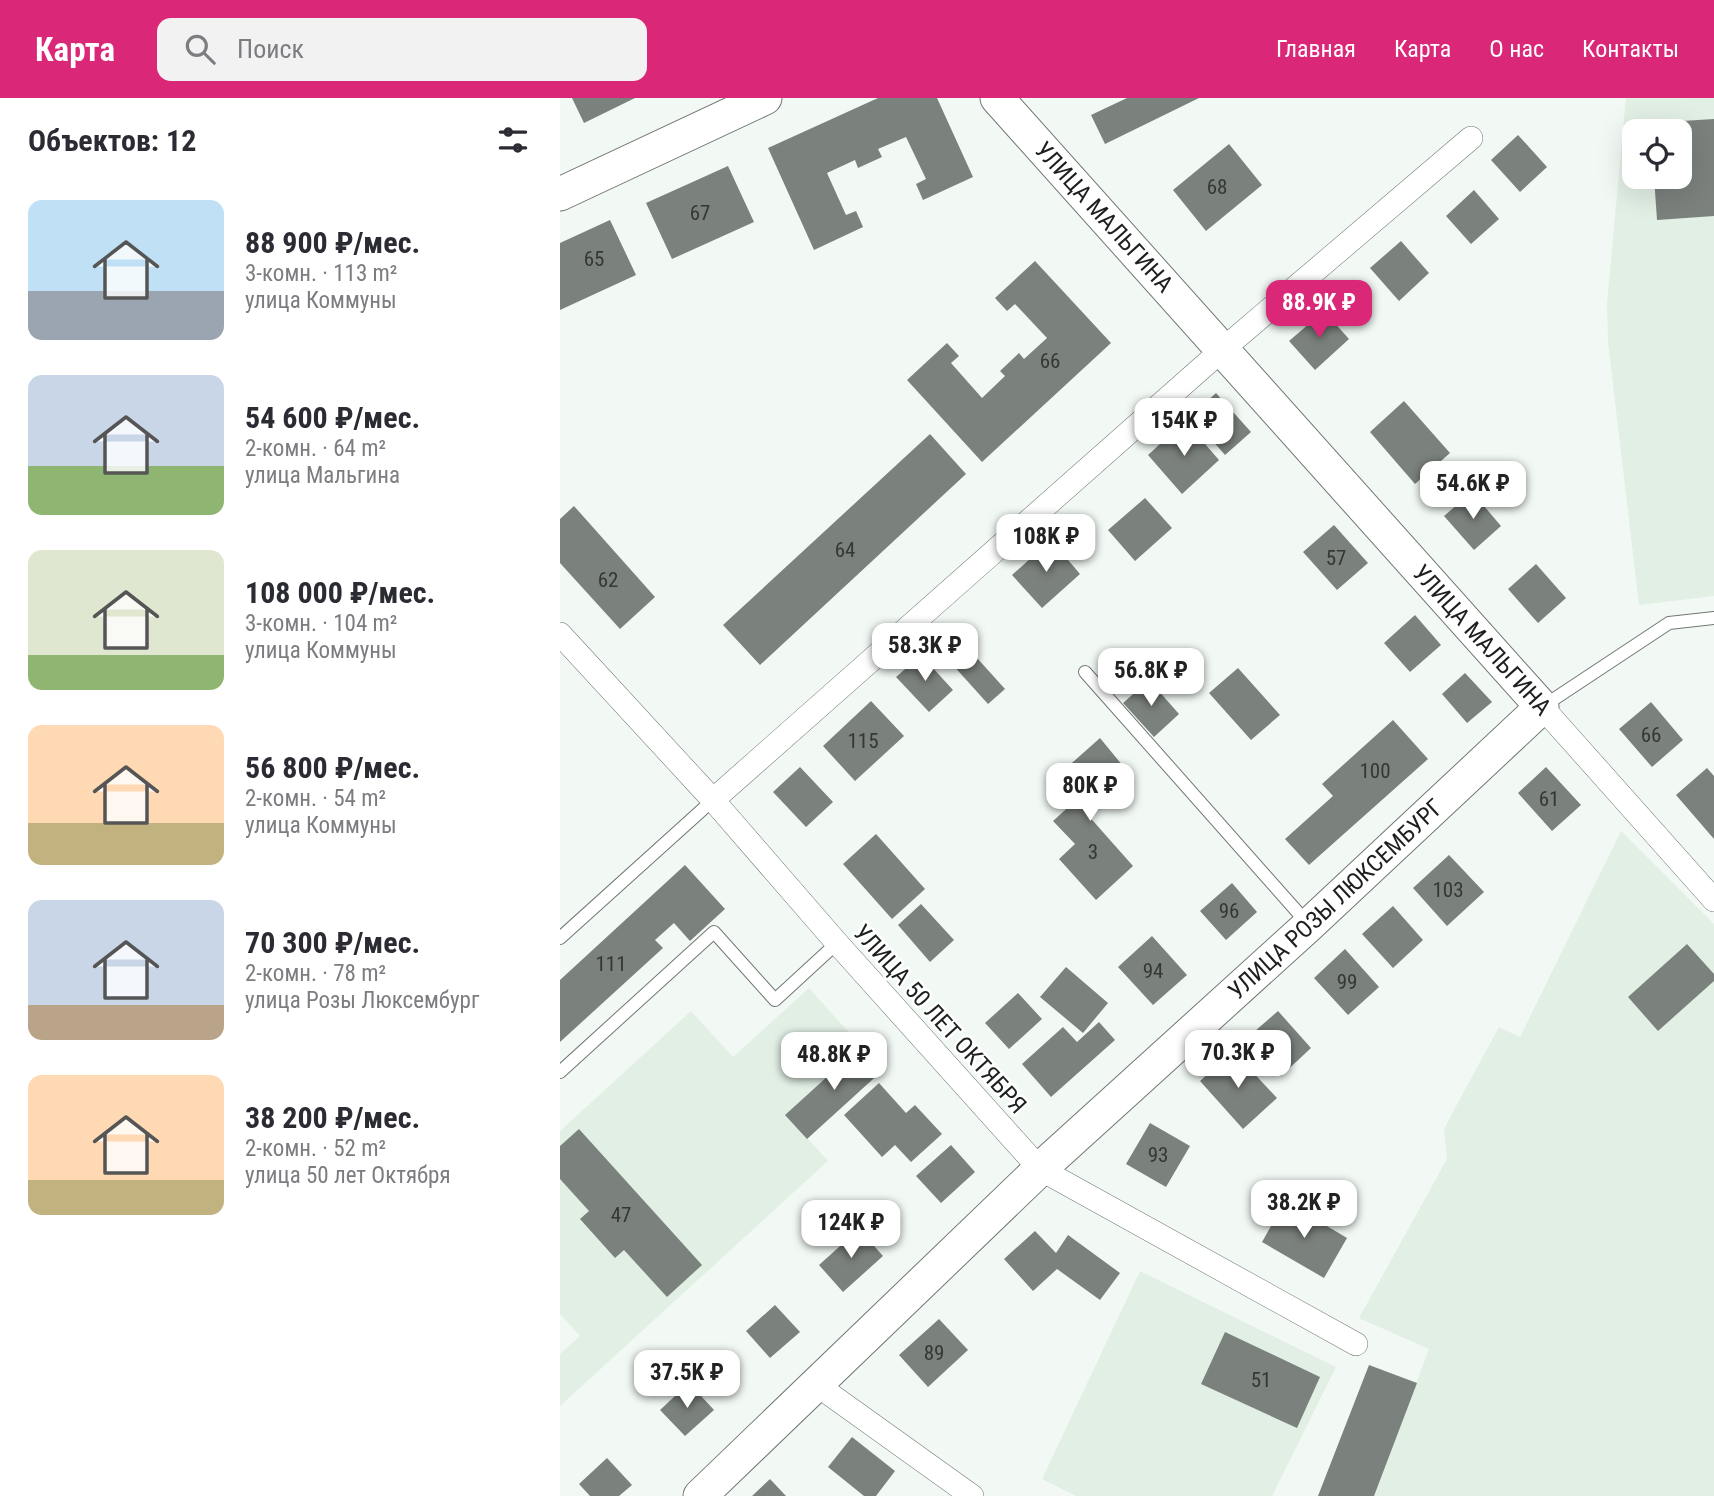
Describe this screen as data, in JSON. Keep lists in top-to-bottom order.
{
  "streets": {
    "street": ["УЛИЦА МАЛЬГИНА", "УЛИЦА РОЗЫ ЛЮКСЕМБУРГ", "УЛИЦА 50 ЛЕТ ОКТЯБРЯ"]
  },
  "crossings": [
    ["УЛИЦА МАЛЬГИНА", "УЛИЦА РОЗЫ ЛЮКСЕМБУРГ"],
    ["УЛИЦА РОЗЫ ЛЮКСЕМБУРГ", "УЛИЦА 50 ЛЕТ ОКТЯБРЯ"]
  ],
  "house_numbers": [
    "68",
    "67",
    "65",
    "66",
    "64",
    "57",
    "62",
    "66",
    "115",
    "100",
    "61",
    "3",
    "103",
    "96",
    "111",
    "94",
    "99",
    "93",
    "47",
    "89",
    "51"
  ],
  "page": {
    "header": "Карта",
    "search": "Поиск",
    "nav": [
      "Главная",
      "Карта",
      "О нас",
      "Контакты"
    ],
    "heading": "Объектов: 12",
    "list": [
      {
        "name": "88 900 ₽/мес.",
        "note": "3-комн. · 113 m² · улица Коммуны"
      },
      {
        "name": "54 600 ₽/мес.",
        "note": "2-комн. · 64 m² · улица Мальгина"
      },
      {
        "name": "108 000 ₽/мес.",
        "note": "3-комн. · 104 m² · улица Коммуны"
      },
      {
        "name": "56 800 ₽/мес.",
        "note": "2-комн. · 54 m² · улица Коммуны"
      },
      {
        "name": "70 300 ₽/мес.",
        "note": "2-комн. · 78 m² · улица Розы Люксембург"
      },
      {
        "name": "38 200 ₽/мес.",
        "note": "2-комн. · 52 m² · улица 50 лет Октября"
      }
    ],
    "price": [
      "88.9K ₽",
      "154K ₽",
      "54.6K ₽",
      "108K ₽",
      "58.3K ₽",
      "56.8K ₽",
      "80K ₽",
      "70.3K ₽",
      "48.8K ₽",
      "38.2K ₽",
      "124K ₽",
      "37.5K ₽"
    ]
  }
}
